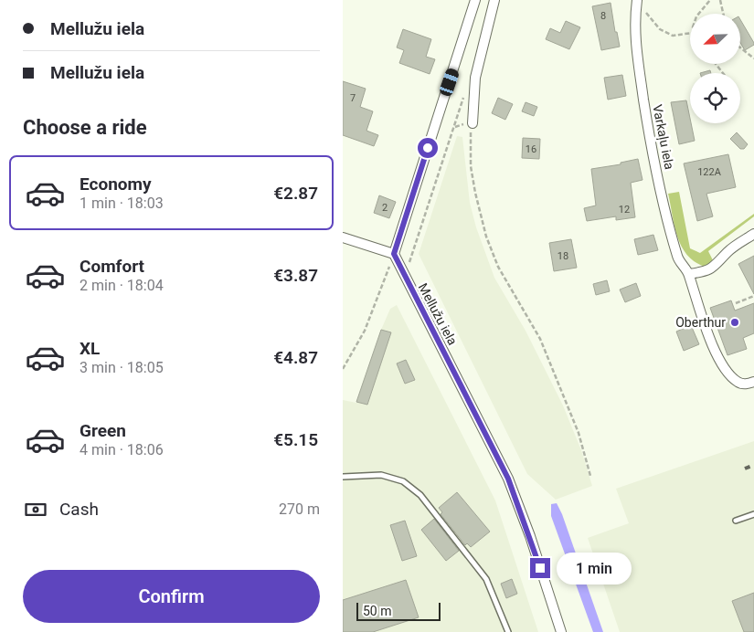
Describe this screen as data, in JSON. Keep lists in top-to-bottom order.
{
  "streets": {
    "street": ["Varkaļu iela", "Mellužu iela"]
  },
  "places": ["Oberthur"],
  "house_numbers": [
    "8",
    "7",
    "16",
    "122A",
    "2",
    "12",
    "18"
  ],
  "scale_bar": "50 m",
  "north": "bottom left",
  "page": {
    "banner": ["Mellužu iela", "Mellužu iela"],
    "heading": "Choose a ride",
    "list": [
      {
        "name": "Economy",
        "note": "1 min · 18:03",
        "value": "€2.87"
      },
      {
        "name": "Comfort",
        "note": "2 min · 18:04",
        "value": "€3.87"
      },
      {
        "name": "XL",
        "note": "3 min · 18:05",
        "value": "€4.87"
      },
      {
        "name": "Green",
        "note": "4 min · 18:06",
        "value": "€5.15"
      }
    ],
    "pay": ["Cash", "270 m"],
    "bubble": "1 min",
    "buttons": "Confirm",
    "scale": "50 m"
  }
}
